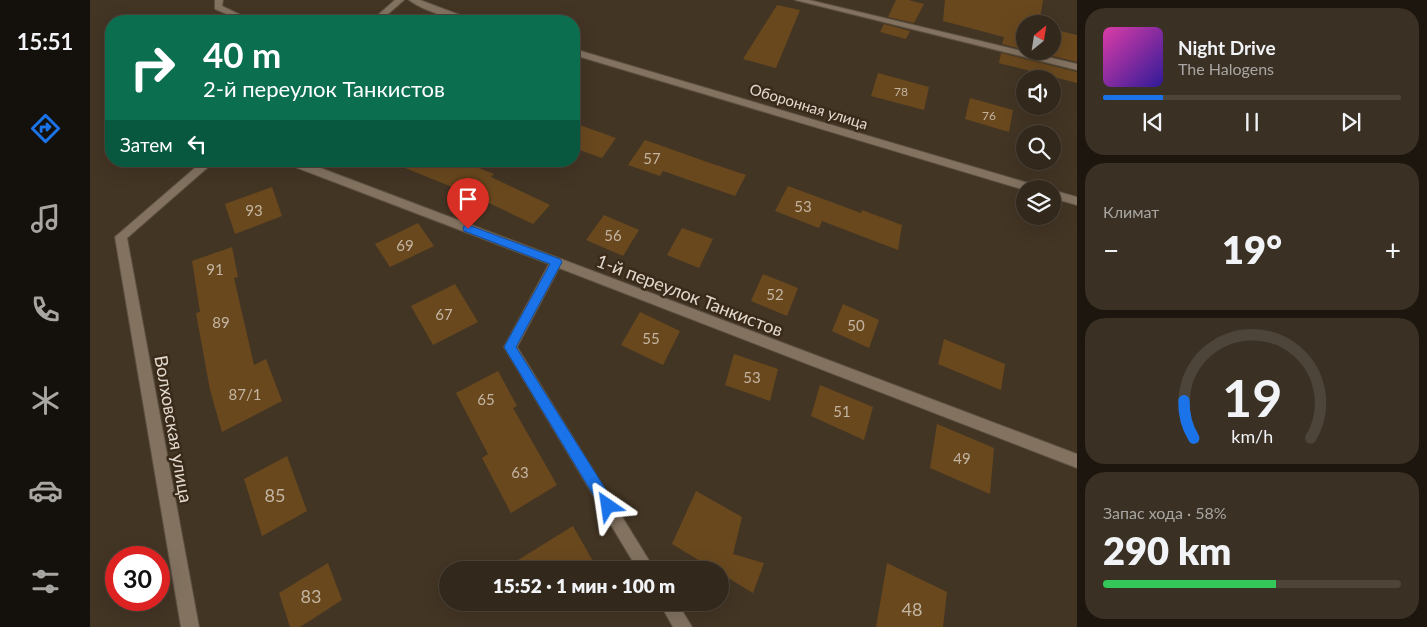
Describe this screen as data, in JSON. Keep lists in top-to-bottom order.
{
  "streets": {
    "street": ["Оборонная улица", "1-й переулок Танкистов", "Волховская улица"]
  },
  "house_numbers": [
    "78",
    "76",
    "57",
    "53",
    "93",
    "56",
    "69",
    "91",
    "52",
    "67",
    "89",
    "50",
    "55",
    "53",
    "87/1",
    "65",
    "51",
    "49",
    "63",
    "85",
    "83",
    "48"
  ],
  "north": "top right",
  "page": {
    "tabs": "15:51",
    "turn": ["40 m", "2-й переулок Танкистов"],
    "song": ["Night Drive", "The Halogens"],
    "then": "Затем",
    "tile": [
      "Климат",
      ["Запас хода · 58%", "290 km"]
    ],
    "heat": ["−", "19°", "+"],
    "limit": "30",
    "trip": "15:52 · 1 мин · 100 m",
    "gauge": ["19", "km/h"]
  }
}
